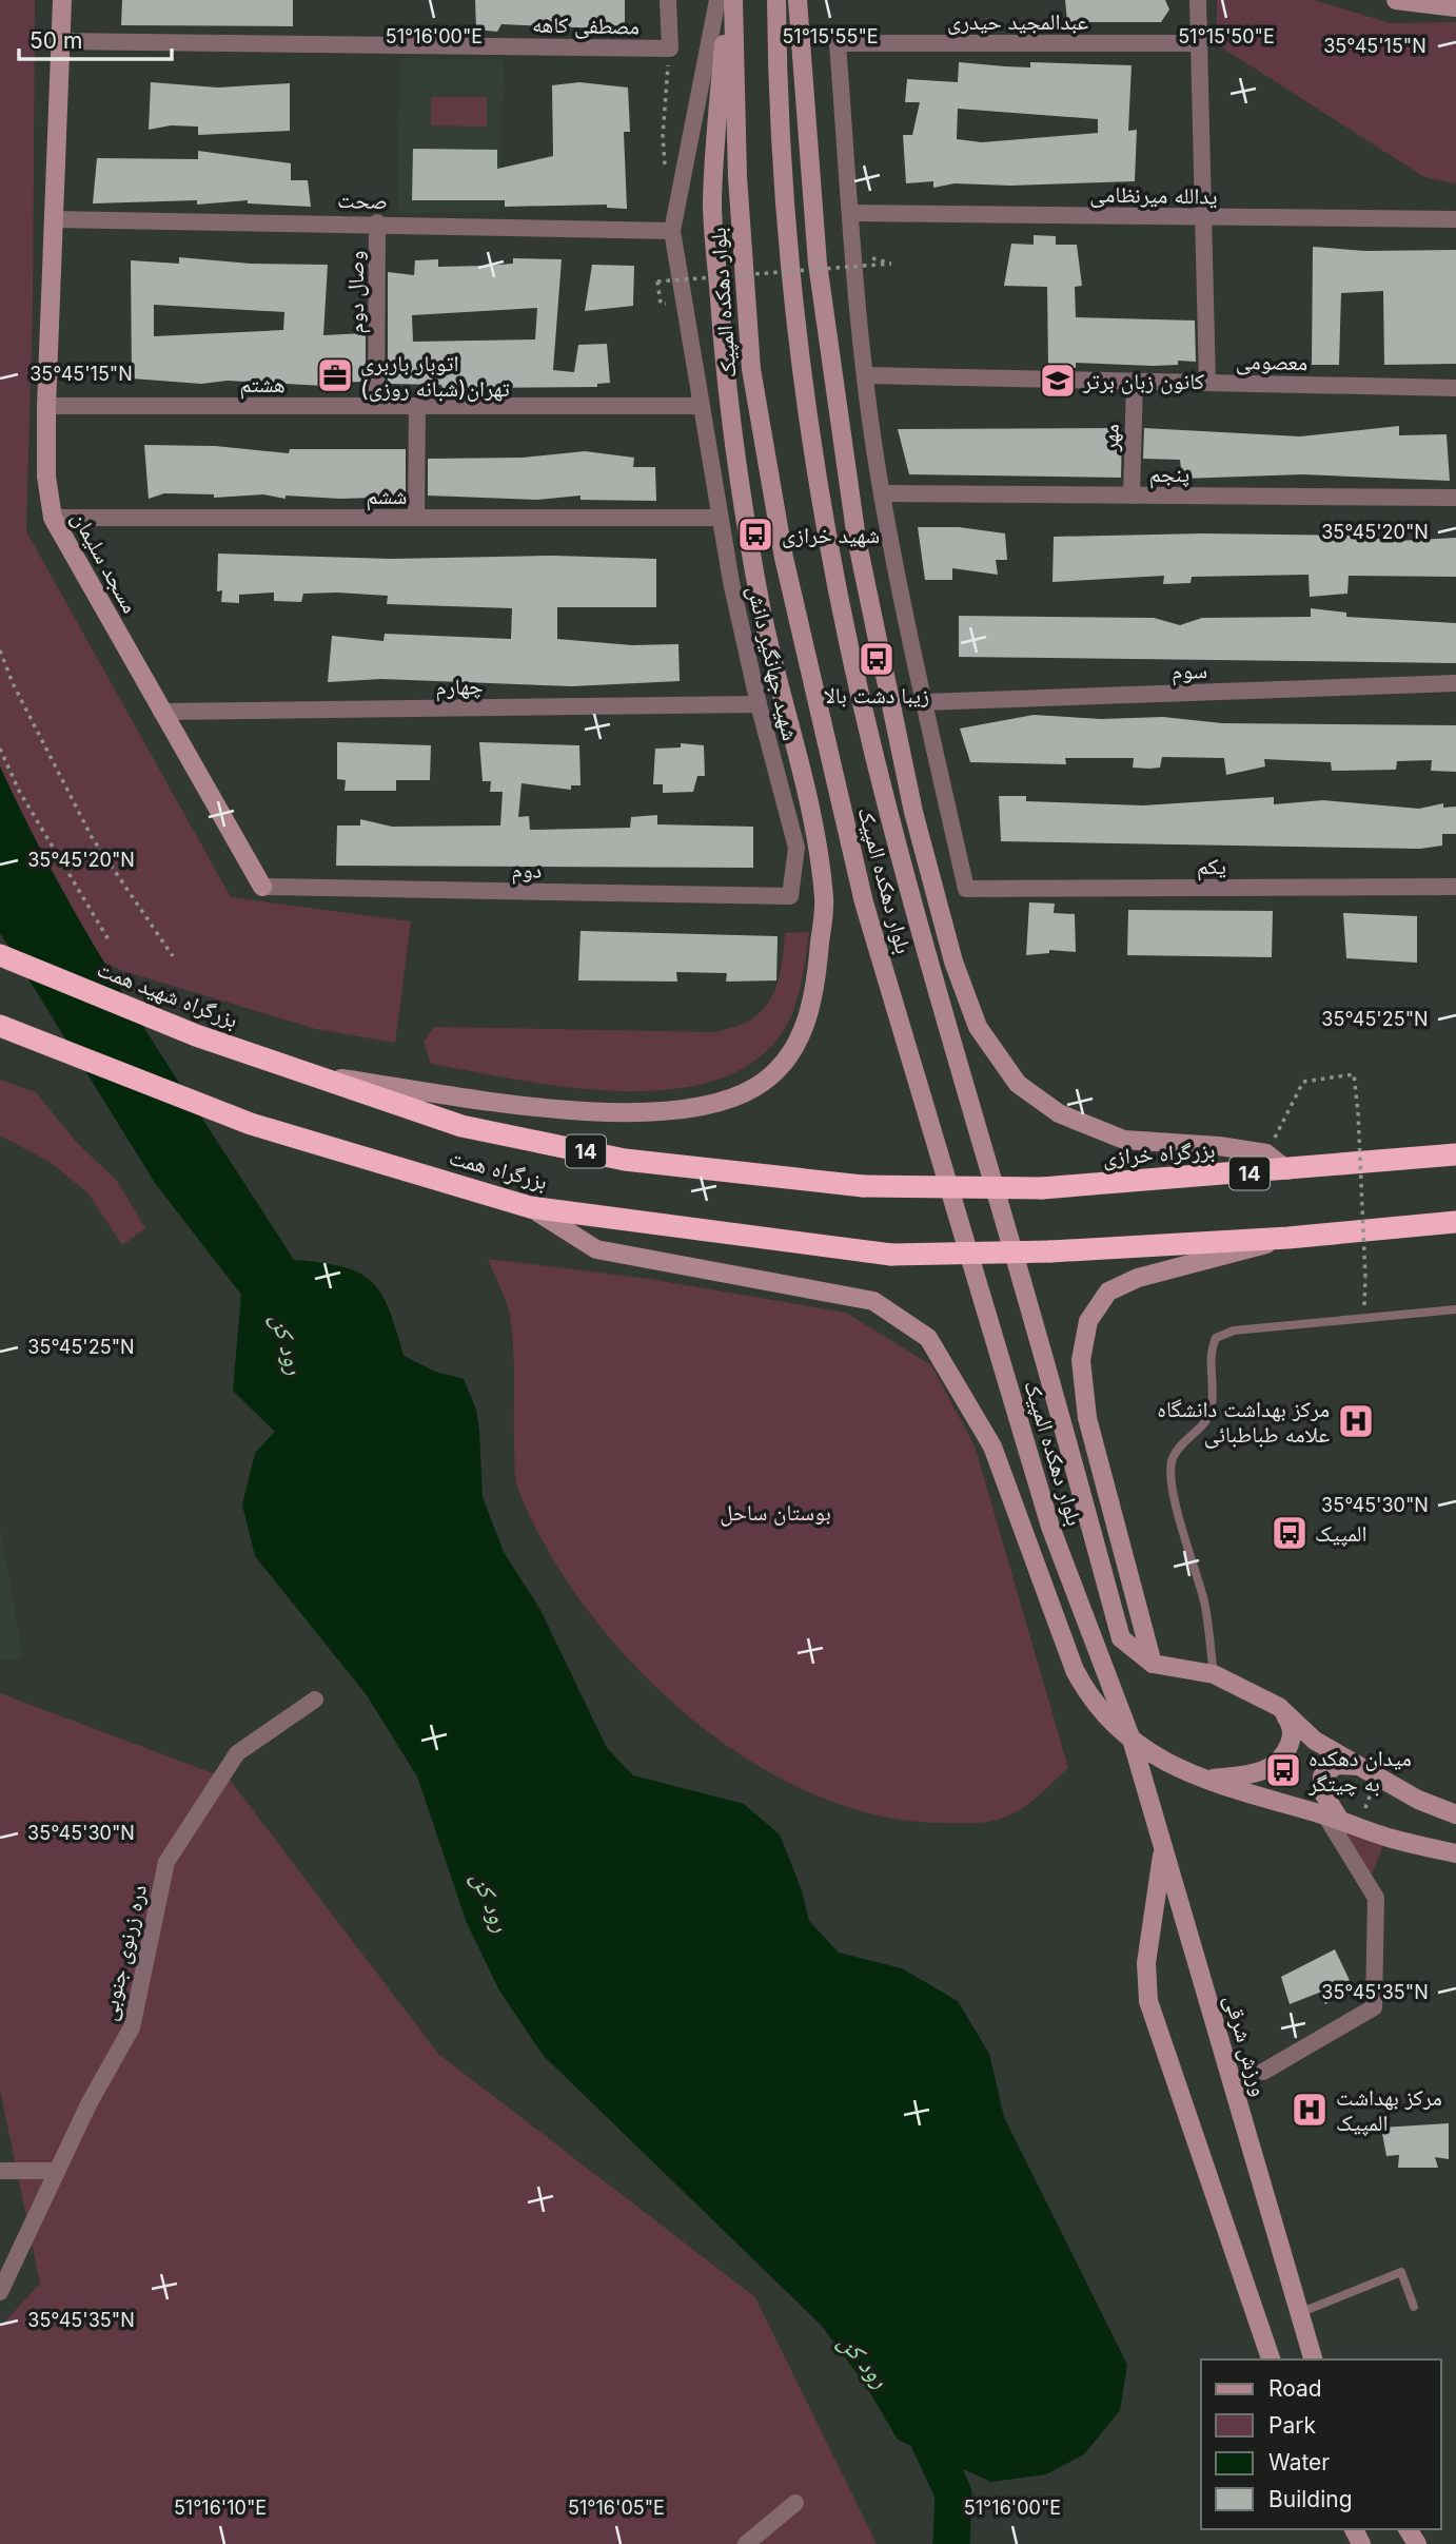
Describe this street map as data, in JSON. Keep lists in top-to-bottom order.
{
  "streets": {
    "highway": [
      "بزرگراه شهید همت",
      "14",
      "بزرگراه خرازی",
      "بزرگراه همت"
    ],
    "main road": ["بلوار دهکده المپیک", "مسجد سلیمان", "ورزش شرقی"],
    "street": [
      "عبدالمجید حیدری",
      "مصطفی کاهه",
      "یدالله میرنظامی",
      "صحت",
      "وصال دوم",
      "معصومی",
      "هشتم",
      "مهر",
      "پنجم",
      "ششم",
      "شهید جهانگیر دانش",
      "سوم",
      "چهارم",
      "یکم",
      "دوم",
      "دره زرنوی جنوبی"
    ]
  },
  "crossings": [
    ["عبدالمجید حیدری", "یدالله میرنظامی"],
    ["مصطفی کاهه", "مسجد سلیمان"],
    ["صحت", "وصال دوم"],
    ["صحت", "مسجد سلیمان"],
    ["صحت", "شهید جهانگیر دانش"],
    ["وصال دوم", "هشتم"],
    ["بلوار دهکده المپیک", "ورزش شرقی"],
    ["معصومی", "مهر"],
    ["هشتم", "مسجد سلیمان"],
    ["هشتم", "شهید جهانگیر دانش"],
    ["مهر", "پنجم"],
    ["ششم", "مسجد سلیمان"],
    ["ششم", "شهید جهانگیر دانش"],
    ["مسجد سلیمان", "چهارم"],
    ["مسجد سلیمان", "دوم"],
    ["شهید جهانگیر دانش", "چهارم"],
    ["شهید جهانگیر دانش", "دوم"],
    ["سوم", "یکم"],
    ["بزرگراه شهید همت", "بزرگراه همت"],
    ["بزرگراه خرازی", "بزرگراه همت"]
  ],
  "water": ["رود کن"],
  "parks": ["بوستان ساحل"],
  "places": {
    "office": ["اتوبار باربری تهران(شبانه روزی)"],
    "school or university": ["کانون زبان برتر"],
    "bus stop": [
      "شهید خرازی",
      "زیبا دشت بالا",
      "المپیک",
      "میدان دهکده به چیتگر"
    ],
    "hospital": ["مرکز بهداشت دانشگاه علامه طباطبائی", "مرکز بهداشت المپیک"]
  },
  "legend": [
    "Road",
    "Park",
    "Water",
    "Building"
  ],
  "scale_bar": "50 m",
  "coordinates": [
    "51°16'00\"E",
    "51°15'55\"E",
    "51°15'50\"E",
    "35°45'15\"N",
    "35°45'20\"N",
    "35°45'25\"N",
    "35°45'30\"N",
    "35°45'35\"N",
    "51°16'10\"E",
    "51°16'05\"E"
  ]
}
